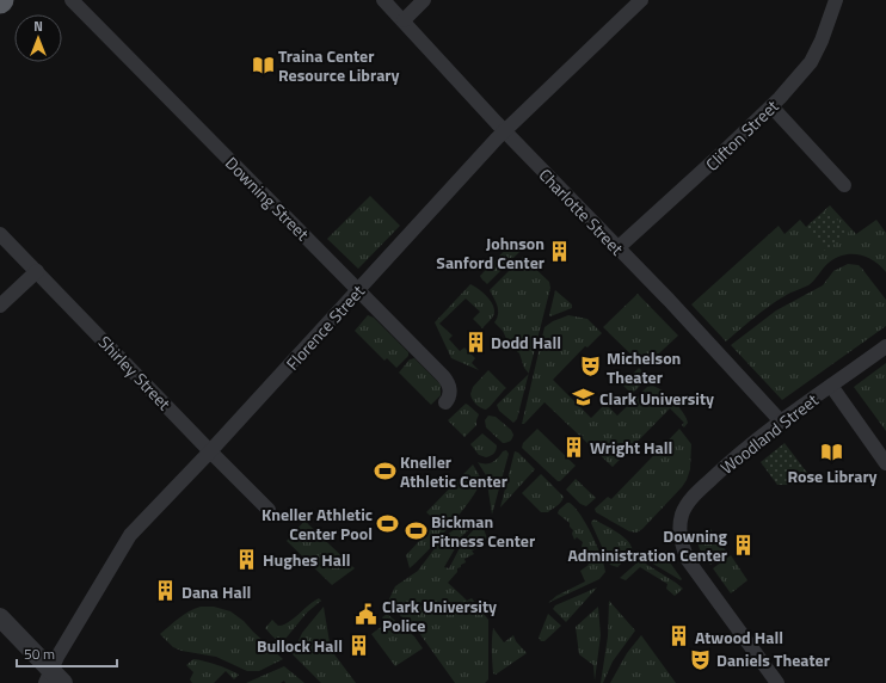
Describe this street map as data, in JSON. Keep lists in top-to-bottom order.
{
  "streets": {
    "street": [
      "Clifton Street",
      "Downing Street",
      "Charlotte Street",
      "Florence Street",
      "Shirley Street",
      "Woodland Street"
    ]
  },
  "crossings": [
    ["Clifton Street", "Charlotte Street"],
    ["Downing Street", "Florence Street"],
    ["Charlotte Street", "Florence Street"],
    ["Charlotte Street", "Woodland Street"],
    ["Florence Street", "Shirley Street"]
  ],
  "places": {
    "library": ["Traina Center Resource Library", "Rose Library"],
    "building": [
      "Johnson Sanford Center",
      "Dodd Hall",
      "Wright Hall",
      "Downing Administration Center",
      "Hughes Hall",
      "Dana Hall",
      "Atwood Hall",
      "Bullock Hall"
    ],
    "theatre": ["Michelson Theater", "Daniels Theater"],
    "school or university": ["Clark University"],
    "sports": ["Kneller Athletic Center", "Kneller Athletic Center Pool", "Bickman Fitness Center"],
    "public building": ["Clark University Police"]
  },
  "scale_bar": "50 m",
  "north": "top"
}
